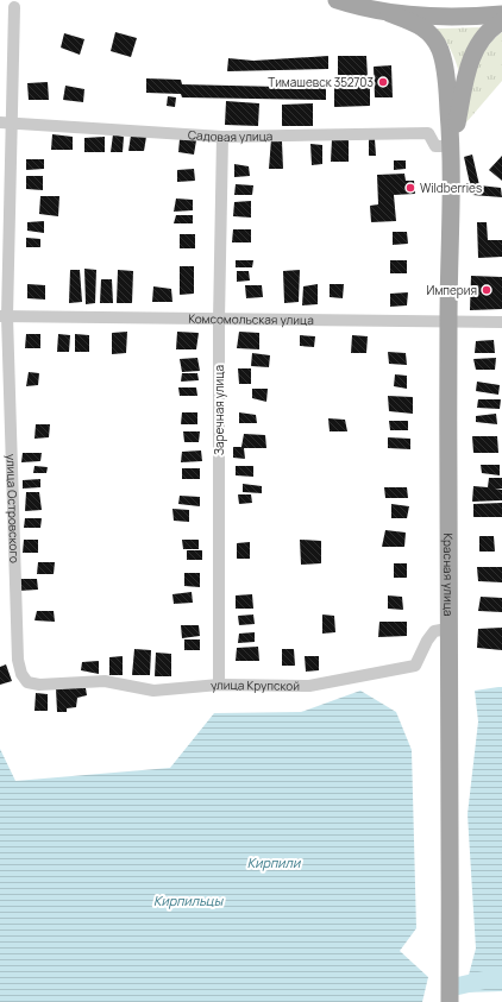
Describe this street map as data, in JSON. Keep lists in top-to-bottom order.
{
  "streets": {
    "main road": ["Красная улица"],
    "street": [
      "Садовая улица",
      "Комсомольская улица",
      "Заречная улица",
      "улица Островского",
      "улица Крупской"
    ]
  },
  "crossings": [
    ["Садовая улица", "Заречная улица"],
    ["Садовая улица", "улица Островского"],
    ["Садовая улица", "Красная улица"],
    ["Комсомольская улица", "Заречная улица"],
    ["Комсомольская улица", "улица Островского"],
    ["Комсомольская улица", "Красная улица"],
    ["Заречная улица", "улица Крупской"],
    ["улица Островского", "улица Крупской"],
    ["Красная улица", "улица Крупской"]
  ],
  "water": ["Кирпили", "Кирпильцы"],
  "places": ["Тимашевск 352703", "Wildberries", "Империя"]
}
